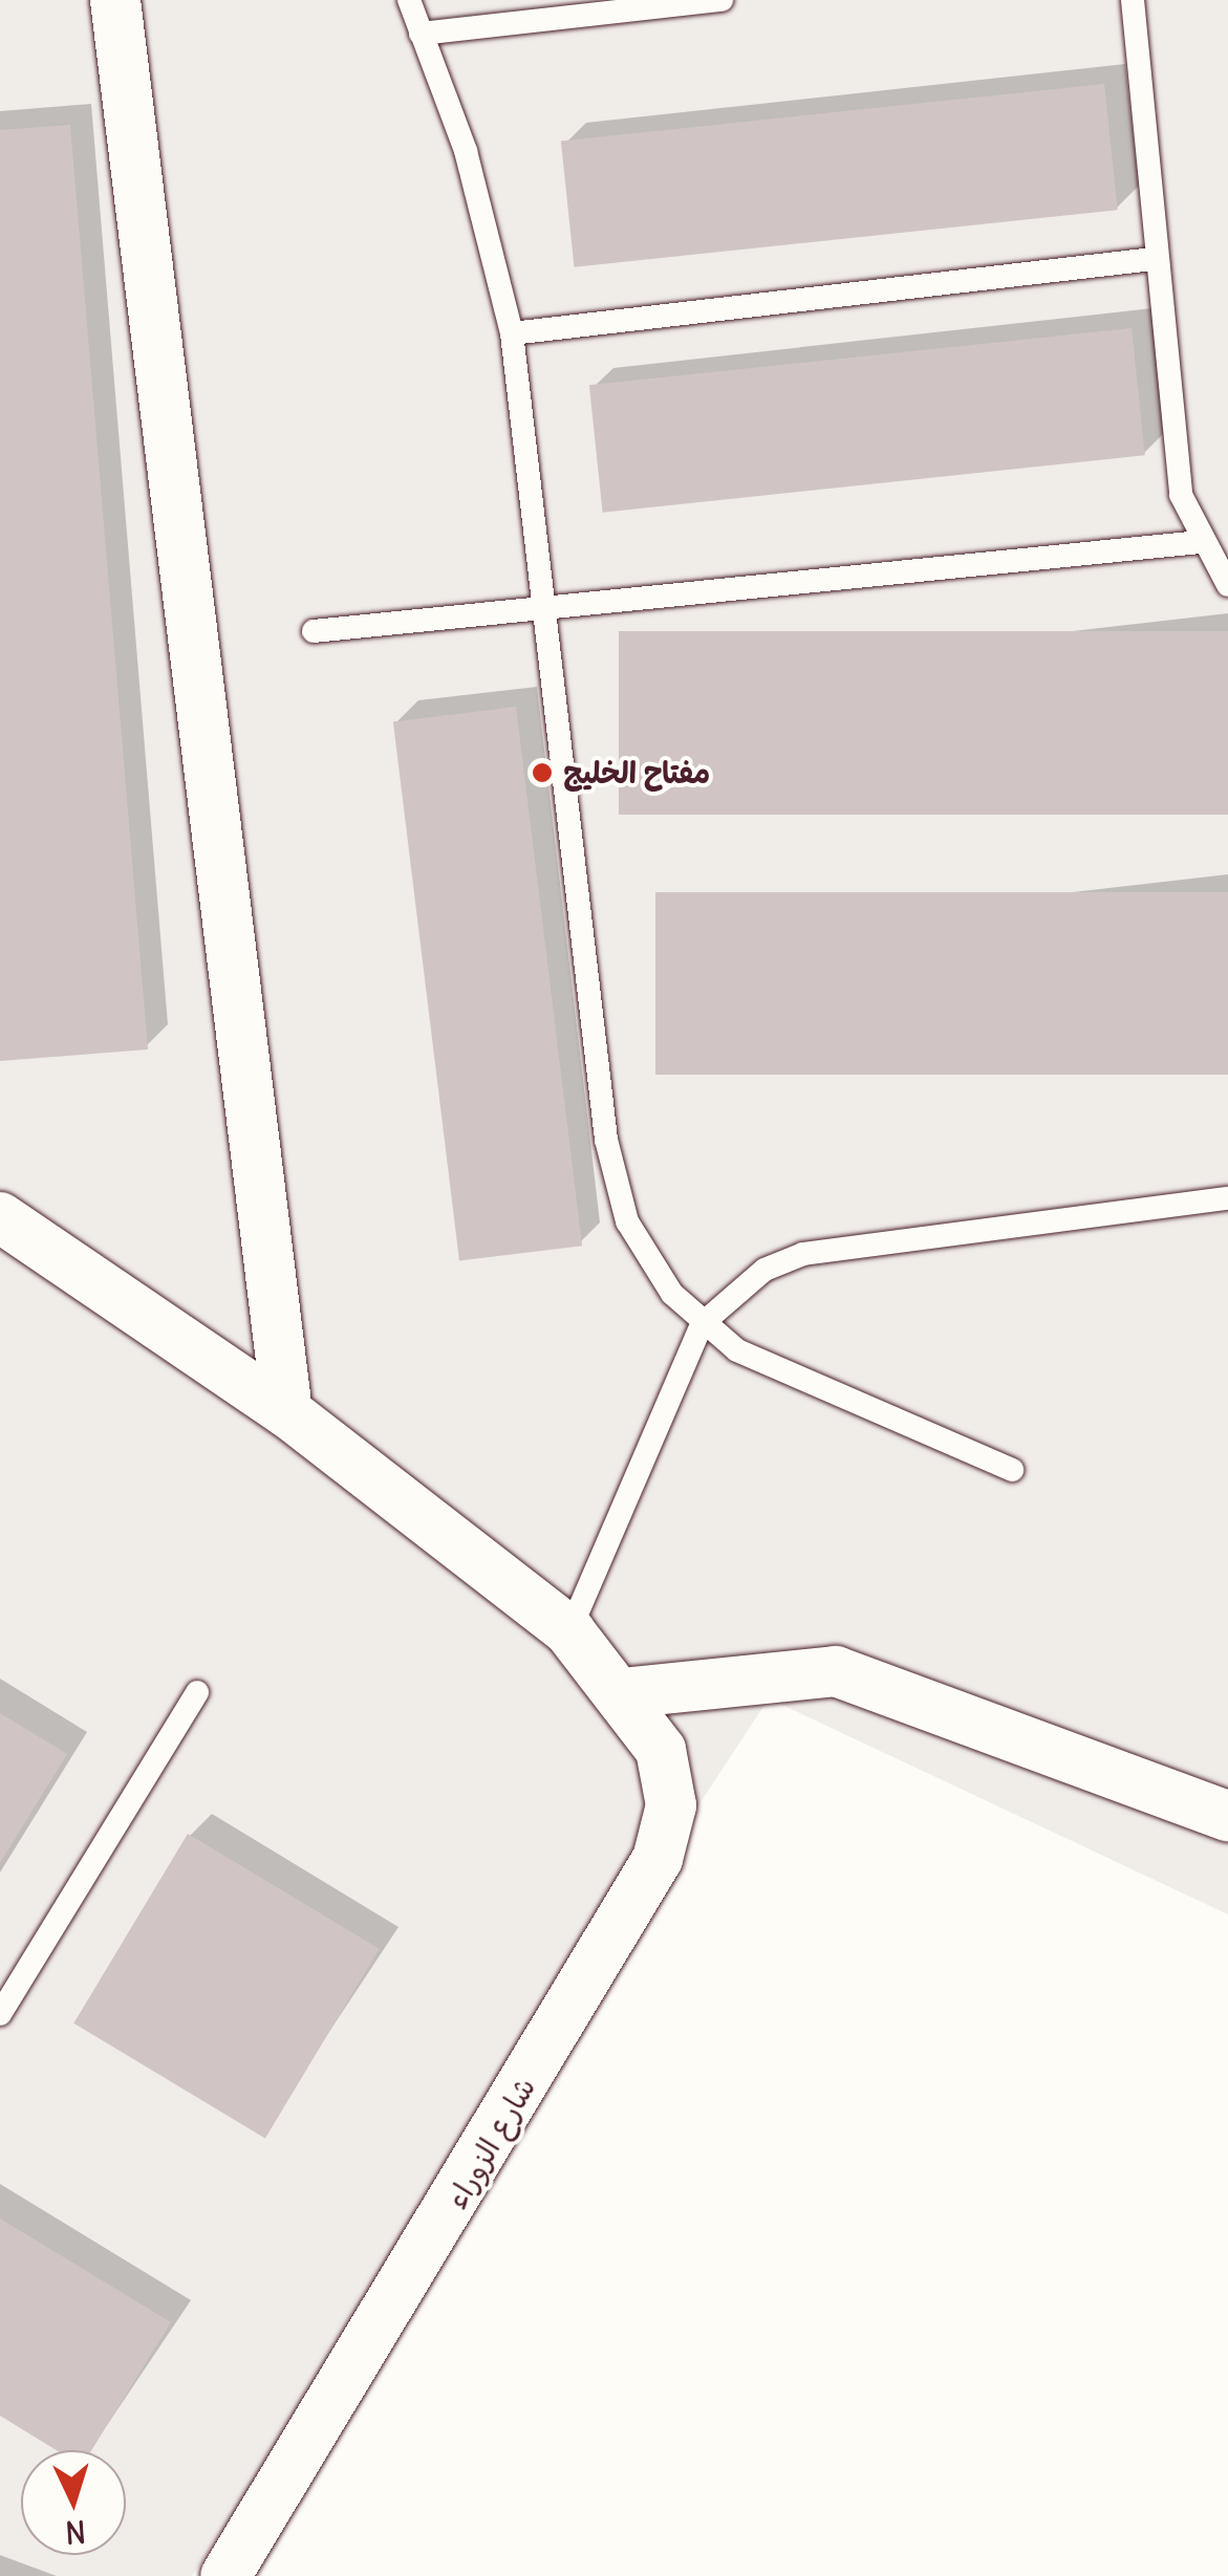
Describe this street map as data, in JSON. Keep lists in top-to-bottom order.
{
  "streets": {
    "street": ["شارع الزوراء"]
  },
  "places": ["مفتاح الخليج"],
  "north": "bottom"
}
